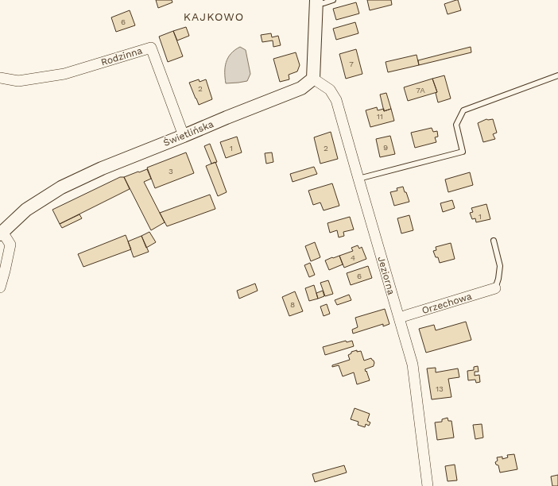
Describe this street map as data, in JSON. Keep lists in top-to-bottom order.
{
  "streets": {
    "street": [
      "Rodzinna",
      "Świetlińska",
      "Jeziorna",
      "Orzechowa"
    ]
  },
  "crossings": [
    ["Rodzinna", "Świetlińska"],
    ["Świetlińska", "Jeziorna"],
    ["Jeziorna", "Orzechowa"]
  ],
  "districts": ["KAJKOWO"],
  "house_numbers": [
    "6",
    "7",
    "2",
    "7A",
    "11",
    "9",
    "1",
    "2",
    "3",
    "1",
    "4",
    "6",
    "8",
    "13"
  ]
}
